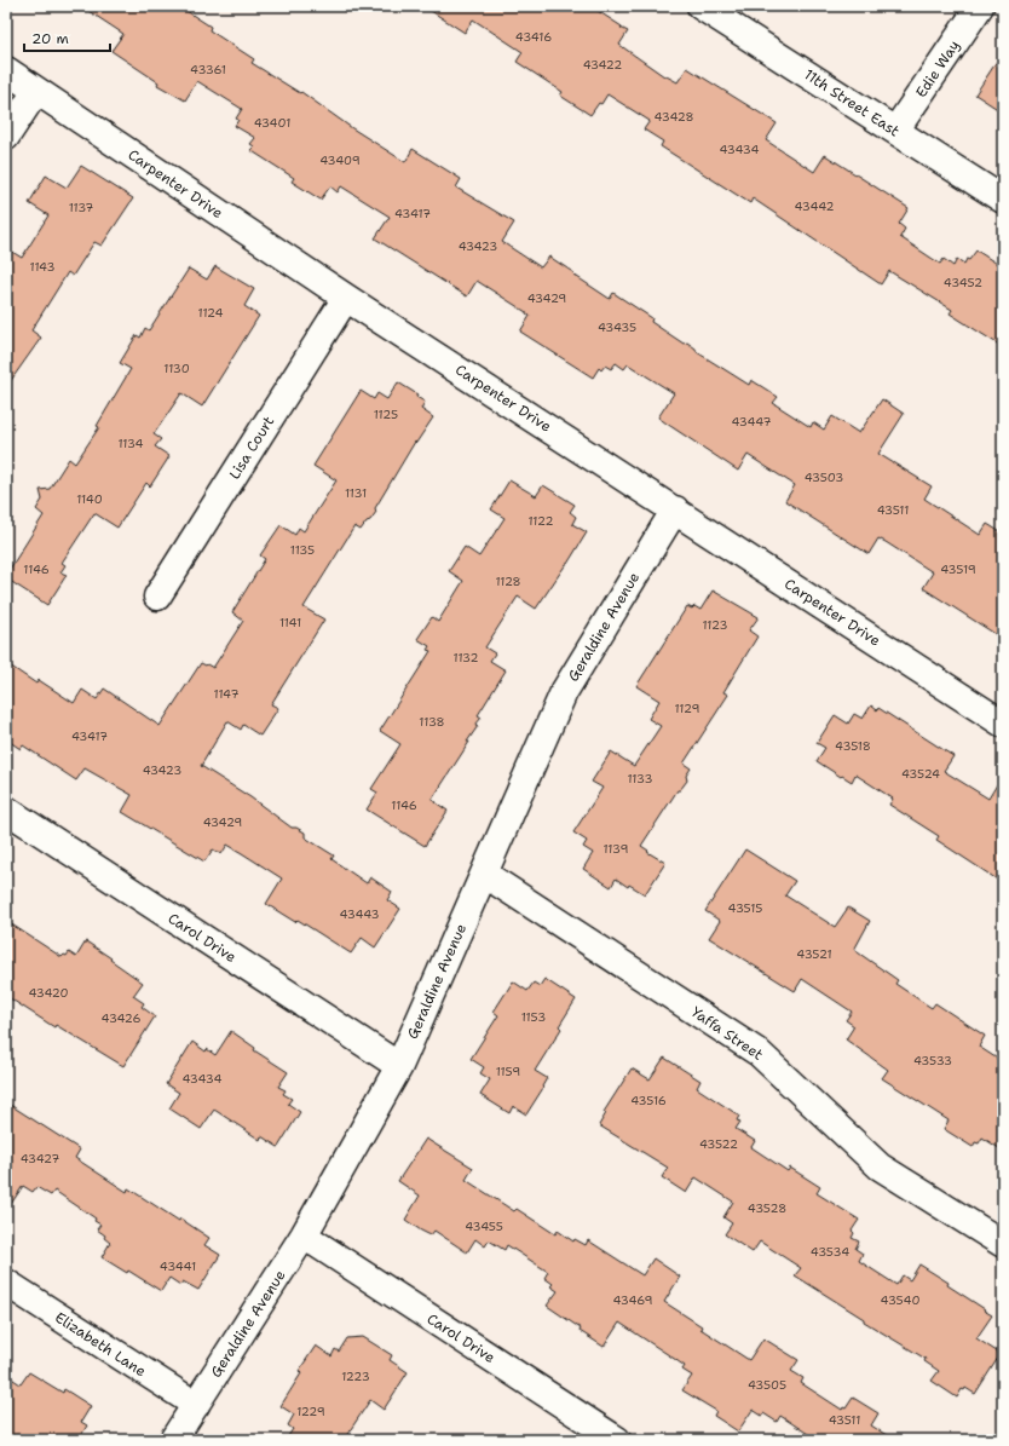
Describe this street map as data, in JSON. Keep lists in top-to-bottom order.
{
  "streets": {
    "street": [
      "Edie Way",
      "11th Street East",
      "Carpenter Drive",
      "Lisa Court",
      "Geraldine Avenue",
      "Carol Drive",
      "Yaffa Street",
      "Elizabeth Lane"
    ]
  },
  "crossings": [
    ["Edie Way", "11th Street East"],
    ["Carpenter Drive", "Lisa Court"],
    ["Carpenter Drive", "Geraldine Avenue"],
    ["Geraldine Avenue", "Carol Drive"],
    ["Geraldine Avenue", "Yaffa Street"],
    ["Geraldine Avenue", "Elizabeth Lane"]
  ],
  "house_numbers": [
    "43416",
    "43422",
    "43361",
    "43428",
    "43401",
    "43434",
    "43409",
    "43442",
    "1137",
    "43417",
    "43423",
    "1143",
    "43452",
    "43429",
    "1124",
    "43435",
    "1130",
    "1125",
    "43447",
    "1134",
    "43503",
    "1131",
    "1140",
    "43511",
    "1122",
    "1135",
    "1146",
    "43519",
    "1128",
    "1141",
    "1123",
    "1132",
    "1147",
    "1129",
    "1138",
    "43417",
    "43518",
    "43423",
    "43524",
    "1133",
    "1146",
    "43429",
    "1139",
    "43515",
    "43443",
    "43521",
    "43420",
    "1153",
    "43426",
    "43533",
    "1159",
    "43434",
    "43516",
    "43522",
    "43427",
    "43528",
    "43455",
    "43534",
    "43441",
    "43469",
    "43540",
    "1223",
    "43505",
    "1229",
    "43511"
  ],
  "scale_bar": "20 m"
}
